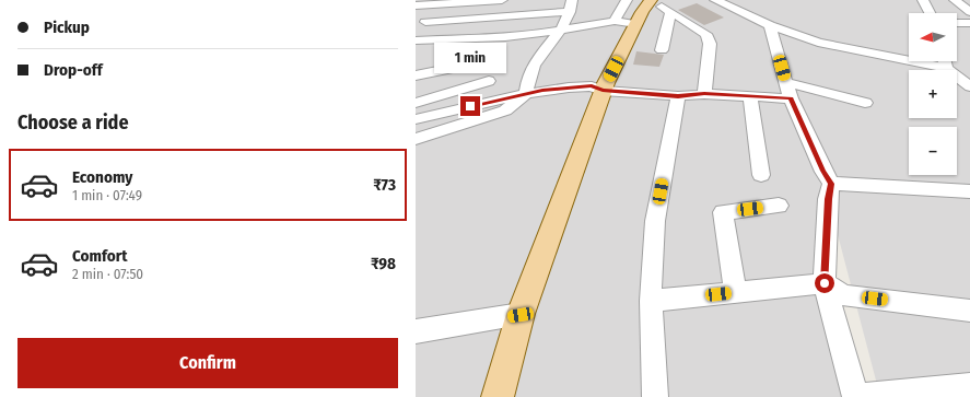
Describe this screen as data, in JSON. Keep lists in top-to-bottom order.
{
  "north": "left",
  "page": {
    "banner": ["Pickup", "Drop-off"],
    "map_buttons": ["+", "−"],
    "bubble": "1 min",
    "heading": "Choose a ride",
    "list": [
      {
        "name": "Economy",
        "note": "1 min · 07:49",
        "value": "₹73"
      },
      {
        "name": "Comfort",
        "note": "2 min · 07:50",
        "value": "₹98"
      }
    ],
    "buttons": "Confirm"
  }
}
